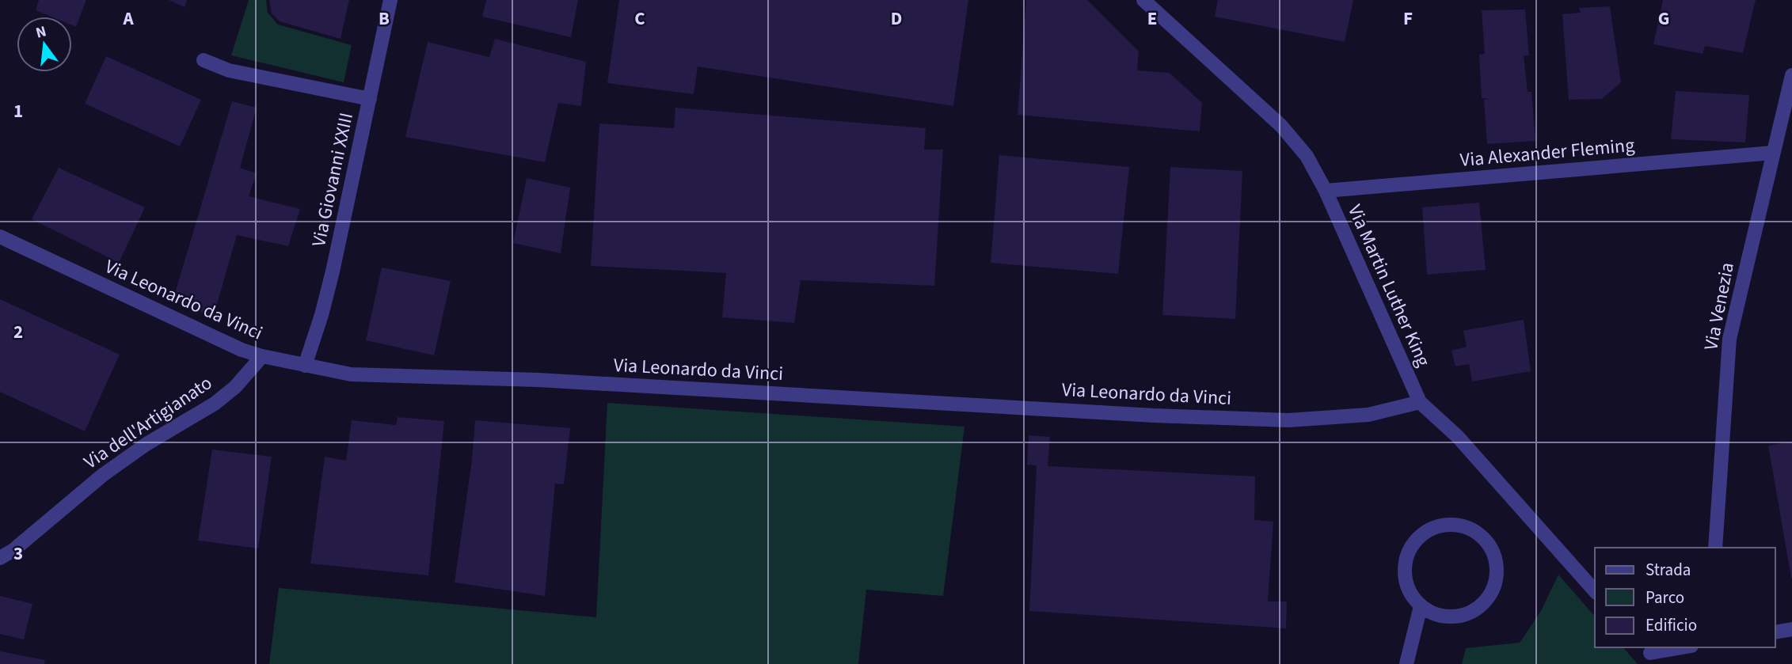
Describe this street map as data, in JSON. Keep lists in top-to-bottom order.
{
  "streets": {
    "street": [
      "Via Alexander Fleming",
      "Via Giovanni XXIII",
      "Via Martin Luther King",
      "Via Leonardo da Vinci",
      "Via Venezia",
      "Via dell'Artigianato"
    ]
  },
  "crossings": [
    ["Via Alexander Fleming", "Via Martin Luther King"],
    ["Via Alexander Fleming", "Via Venezia"],
    ["Via Giovanni XXIII", "Via Leonardo da Vinci"],
    ["Via Martin Luther King", "Via Leonardo da Vinci"],
    ["Via Leonardo da Vinci", "Via dell'Artigianato"]
  ],
  "legend": ["Strada", "Parco", "Edificio"],
  "north": "top",
  "grid": {
    "columns": [
      "A",
      "B",
      "C",
      "D",
      "E",
      "F",
      "G"
    ],
    "rows": ["1", "2", "3"]
  }
}
